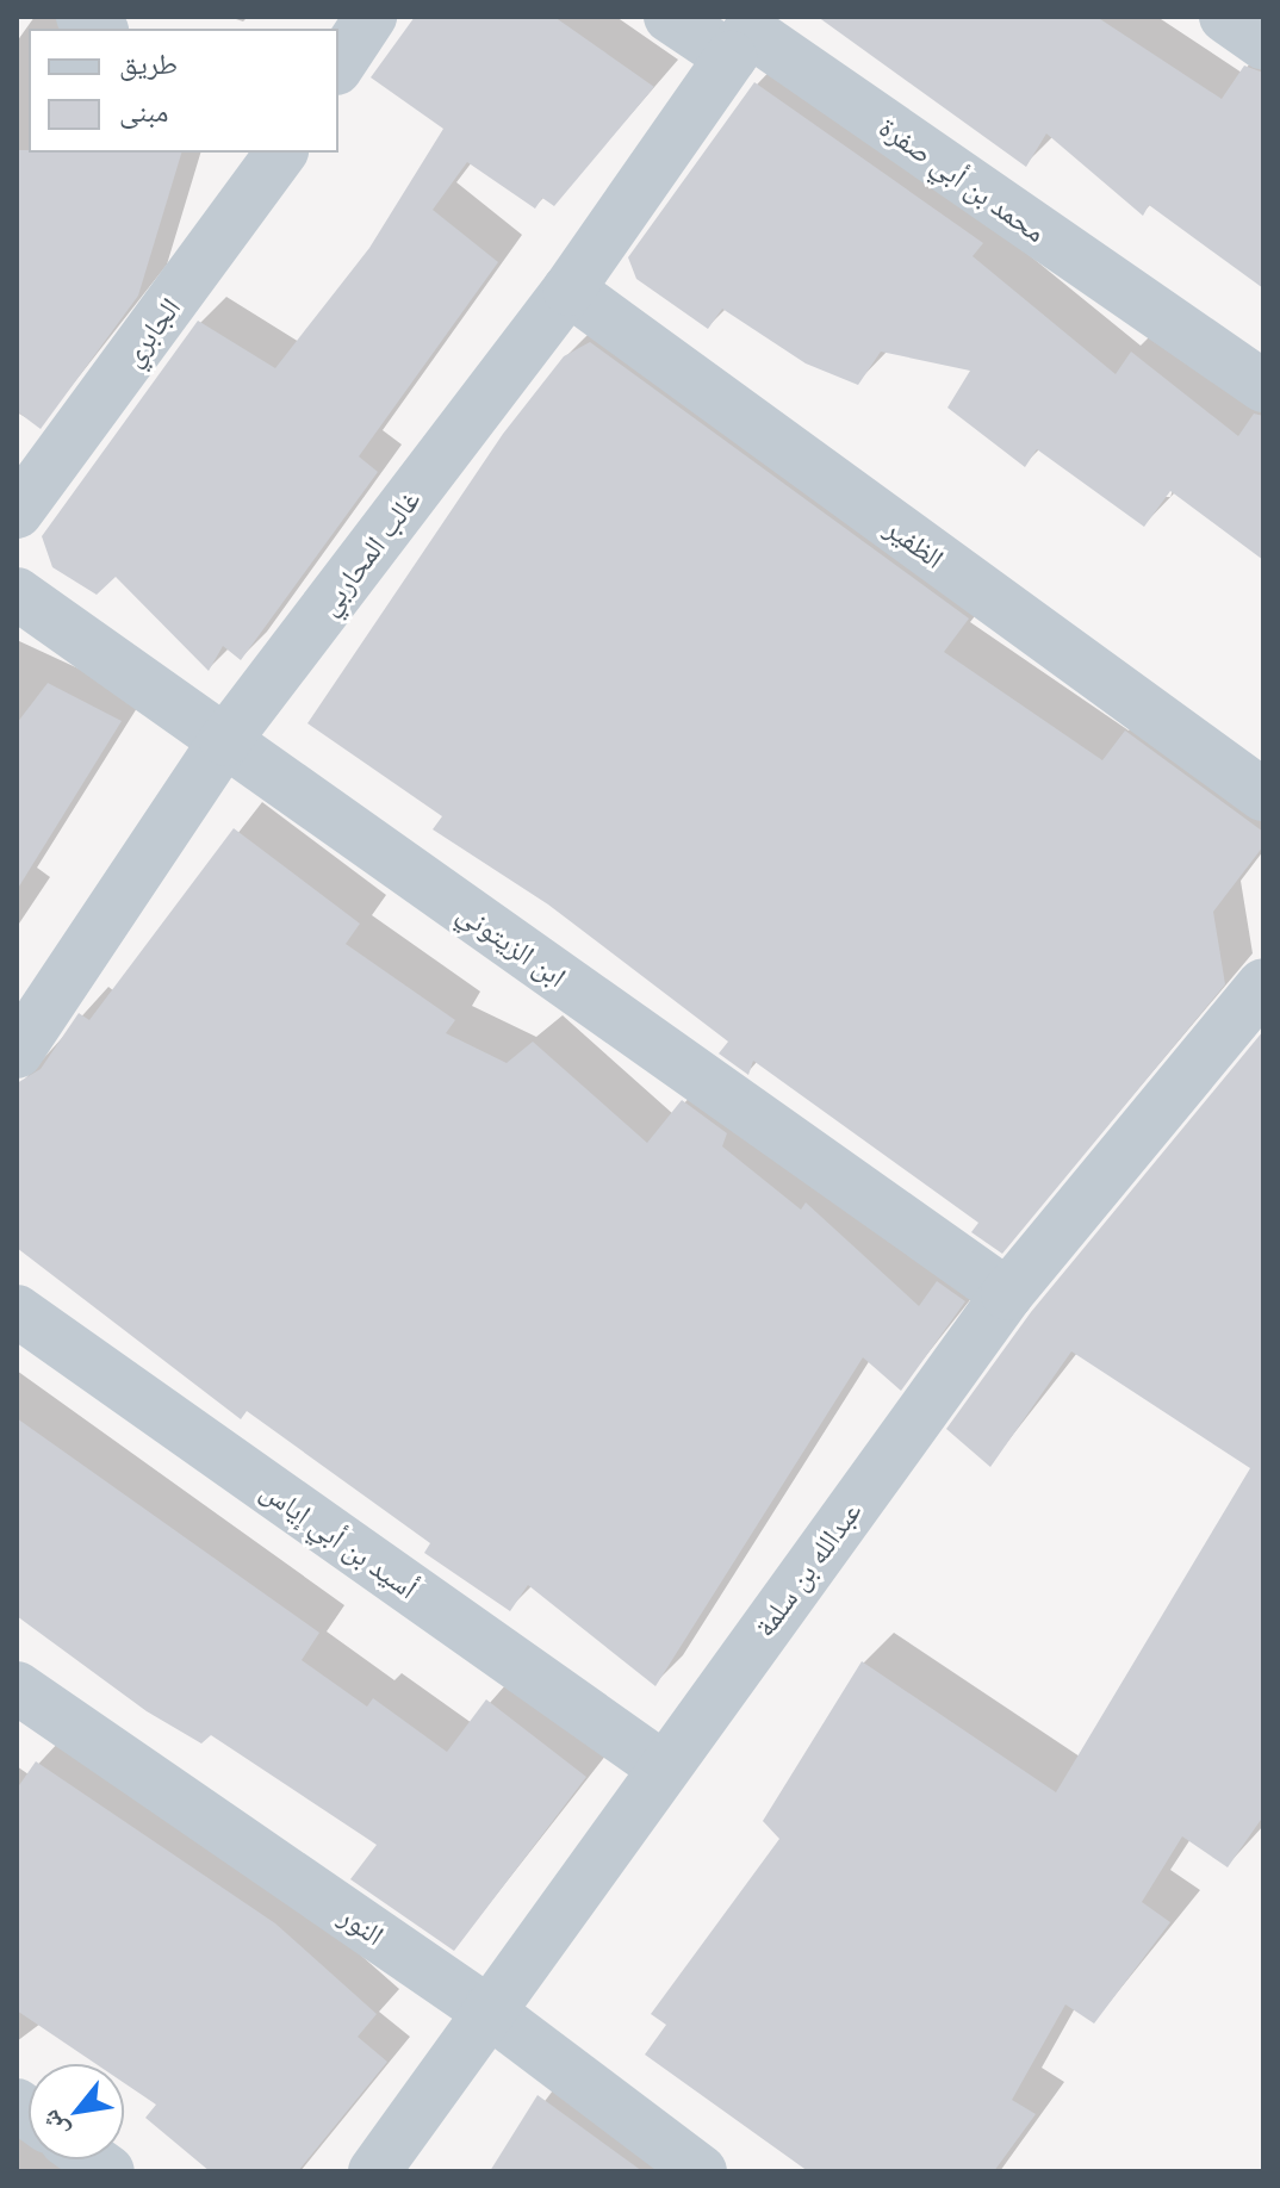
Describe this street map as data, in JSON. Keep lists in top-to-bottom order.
{
  "streets": {
    "street": [
      "محمد بن أبي صفرة",
      "الجابري",
      "الظفير",
      "غالب المحاربي",
      "ابن الزيتوني",
      "أسيد بن أبي إياس",
      "عبدالله بن سلمة",
      "النور"
    ]
  },
  "crossings": [
    ["محمد بن أبي صفرة", "غالب المحاربي"],
    ["الظفير", "غالب المحاربي"],
    ["غالب المحاربي", "ابن الزيتوني"],
    ["ابن الزيتوني", "عبدالله بن سلمة"],
    ["أسيد بن أبي إياس", "عبدالله بن سلمة"],
    ["عبدالله بن سلمة", "النور"]
  ],
  "legend": ["طريق", "مبنى"],
  "north": "bottom left"
}
